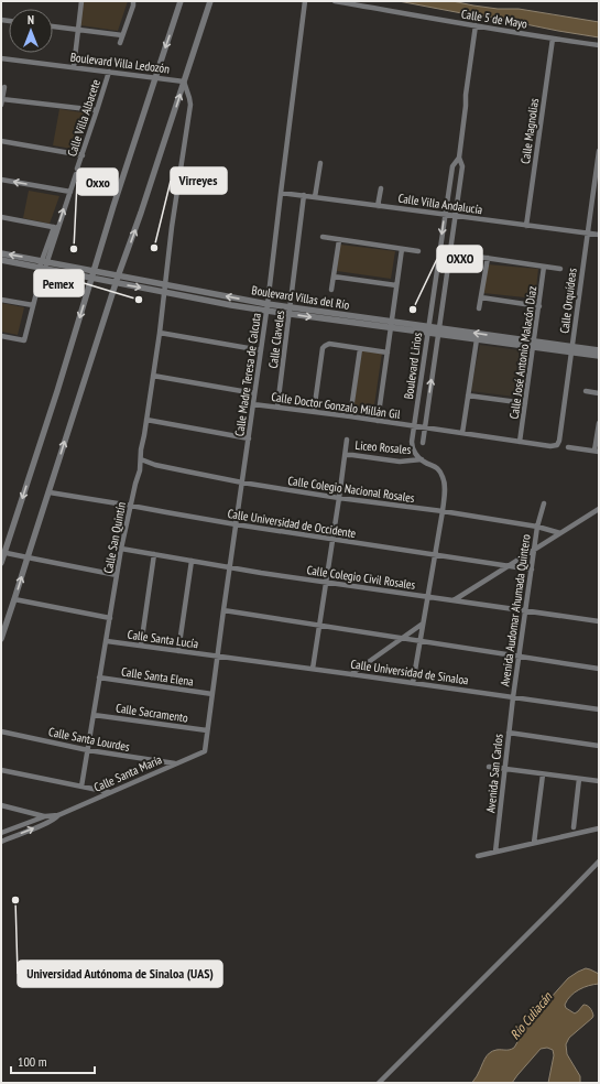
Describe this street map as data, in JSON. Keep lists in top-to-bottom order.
{
  "streets": {
    "street": [
      "Calle 5 de Mayo",
      "Boulevard Villa Ledozón",
      "Calle Villa Albacete",
      "Calle Magnolias",
      "Calle Villa Andalucía",
      "Boulevard Villas del Río",
      "Calle Orquídeas",
      "Calle Claveles",
      "Calle José Antonio Malacón Díaz",
      "Boulevard Lirios",
      "Calle Madre Teresa de Calcuta",
      "Calle Doctor Gonzalo Millán Gil",
      "Liceo Rosales",
      "Calle Colegio Nacional Rosales",
      "Calle Universidad de Occidente",
      "Calle San Quintín",
      "Calle Colegio Civil Rosales",
      "Avenida Audomar Ahumada Quintero",
      "Calle Santa Lucía",
      "Calle Universidad de Sinaloa",
      "Calle Santa Elena",
      "Calle Sacramento",
      "Calle Santa Lourdes",
      "Calle Santa María",
      "Avenida San Carlos"
    ]
  },
  "crossings": [
    ["Calle 5 de Mayo", "Calle Magnolias"],
    ["Calle 5 de Mayo", "Boulevard Lirios"],
    ["Boulevard Villa Ledozón", "Calle Villa Albacete"],
    ["Boulevard Villa Ledozón", "Calle San Quintín"],
    ["Calle Villa Albacete", "Boulevard Villas del Río"],
    ["Calle Magnolias", "Calle Villa Andalucía"],
    ["Calle Villa Andalucía", "Calle Orquídeas"],
    ["Calle Villa Andalucía", "Calle Claveles"],
    ["Calle Villa Andalucía", "Boulevard Lirios"],
    ["Calle Villa Andalucía", "Calle Madre Teresa de Calcuta"],
    ["Boulevard Villas del Río", "Calle Orquídeas"],
    ["Boulevard Villas del Río", "Calle Claveles"],
    ["Boulevard Villas del Río", "Calle José Antonio Malacón Díaz"],
    ["Boulevard Villas del Río", "Boulevard Lirios"],
    ["Boulevard Villas del Río", "Calle Madre Teresa de Calcuta"],
    ["Boulevard Villas del Río", "Calle San Quintín"],
    ["Calle Orquídeas", "Calle José Antonio Malacón Díaz"],
    ["Calle Claveles", "Calle Doctor Gonzalo Millán Gil"],
    ["Boulevard Lirios", "Calle Doctor Gonzalo Millán Gil"],
    ["Boulevard Lirios", "Liceo Rosales"],
    ["Calle Madre Teresa de Calcuta", "Calle Doctor Gonzalo Millán Gil"],
    ["Calle Madre Teresa de Calcuta", "Calle Colegio Nacional Rosales"],
    ["Calle Madre Teresa de Calcuta", "Calle Universidad de Occidente"],
    ["Calle Madre Teresa de Calcuta", "Calle Colegio Civil Rosales"],
    ["Calle Madre Teresa de Calcuta", "Calle Santa Lucía"],
    ["Calle Madre Teresa de Calcuta", "Calle Universidad de Sinaloa"],
    ["Calle Madre Teresa de Calcuta", "Calle Santa Elena"],
    ["Calle Madre Teresa de Calcuta", "Calle Sacramento"],
    ["Calle Madre Teresa de Calcuta", "Calle Santa María"],
    ["Calle Colegio Nacional Rosales", "Calle San Quintín"],
    ["Calle Colegio Nacional Rosales", "Avenida Audomar Ahumada Quintero"],
    ["Calle Universidad de Occidente", "Calle San Quintín"],
    ["Calle Universidad de Occidente", "Avenida Audomar Ahumada Quintero"],
    ["Calle San Quintín", "Calle Colegio Civil Rosales"],
    ["Calle San Quintín", "Calle Santa Lucía"],
    ["Calle San Quintín", "Calle Santa Elena"],
    ["Calle San Quintín", "Calle Sacramento"],
    ["Calle San Quintín", "Calle Santa Lourdes"],
    ["Calle Colegio Civil Rosales", "Avenida Audomar Ahumada Quintero"],
    ["Avenida Audomar Ahumada Quintero", "Calle Universidad de Sinaloa"],
    ["Avenida Audomar Ahumada Quintero", "Avenida San Carlos"],
    ["Calle Santa Lucía", "Calle Universidad de Sinaloa"],
    ["Calle Universidad de Sinaloa", "Avenida San Carlos"],
    ["Calle Santa Lourdes", "Calle Santa María"]
  ],
  "water": ["Río Culiacán"],
  "places": [
    "Virreyes",
    "Oxxo",
    "Pemex",
    "OXXO",
    "Universidad Autónoma de Sinaloa (UAS)"
  ],
  "scale_bar": "100 m",
  "north": "top"
}
